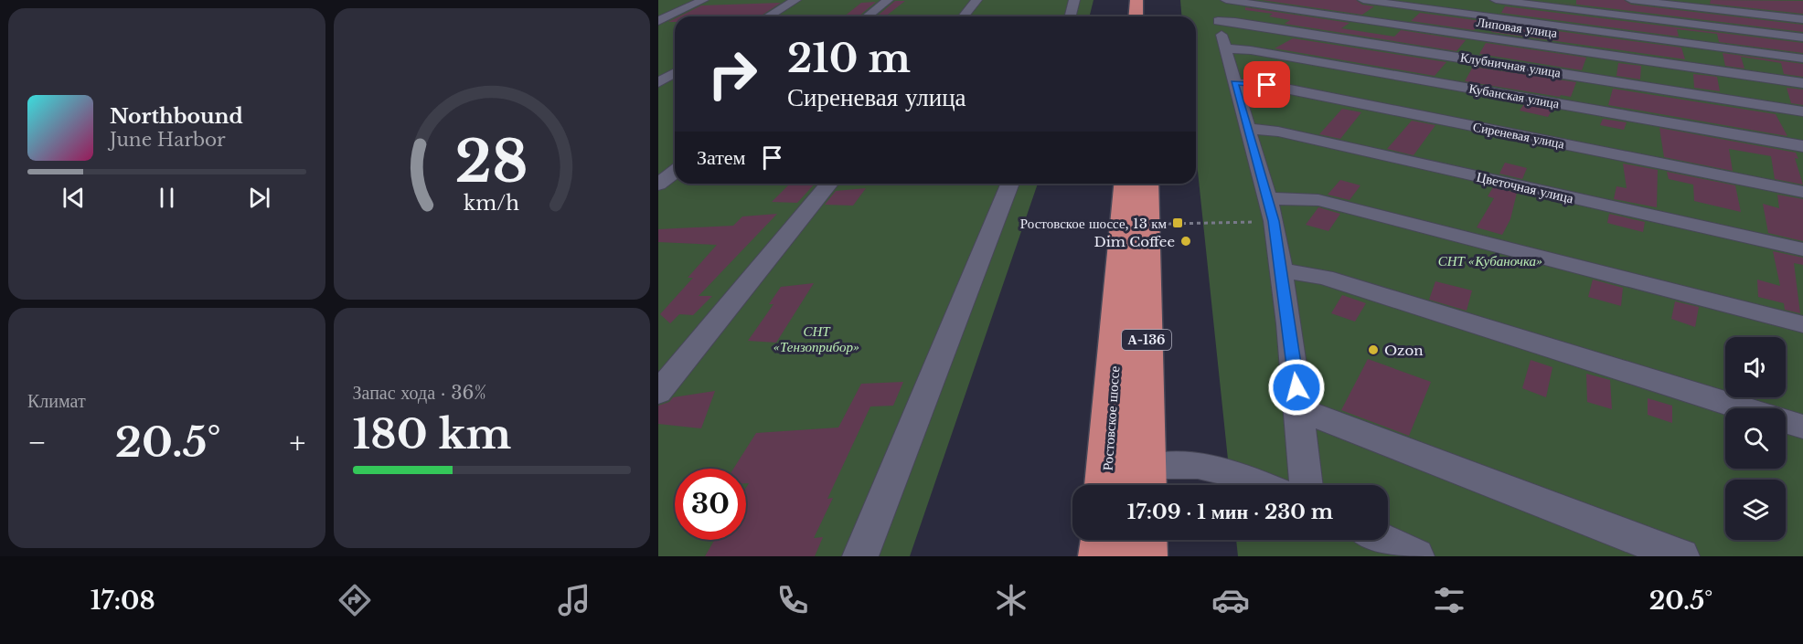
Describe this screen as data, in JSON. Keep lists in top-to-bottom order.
{
  "streets": {
    "highway": ["А-136", "Ростовское шоссе"],
    "street": [
      "Липовая улица",
      "Клубничная улица",
      "Кубанская улица",
      "Сиреневая улица",
      "Цветочная улица"
    ]
  },
  "parks": ["СНТ «Кубаночка»", "СНТ «Тензоприбор»"],
  "places": {
    "transit": ["Ростовское шоссе, 13 км"],
    "other": ["Dim Coffee", "Ozon"]
  },
  "page": {
    "turn": ["210 m", "Сиреневая улица"],
    "song": ["Northbound", "June Harbor"],
    "then": "Затем",
    "tile": [
      "Климат",
      ["Запас хода · 36%", "180 km"]
    ],
    "heat": ["−", "20.5°", "+"],
    "limit": "30",
    "trip": "17:09 · 1 мин · 230 m",
    "tabs": ["17:08", "20.5°"],
    "gauge": ["28", "km/h"]
  }
}
